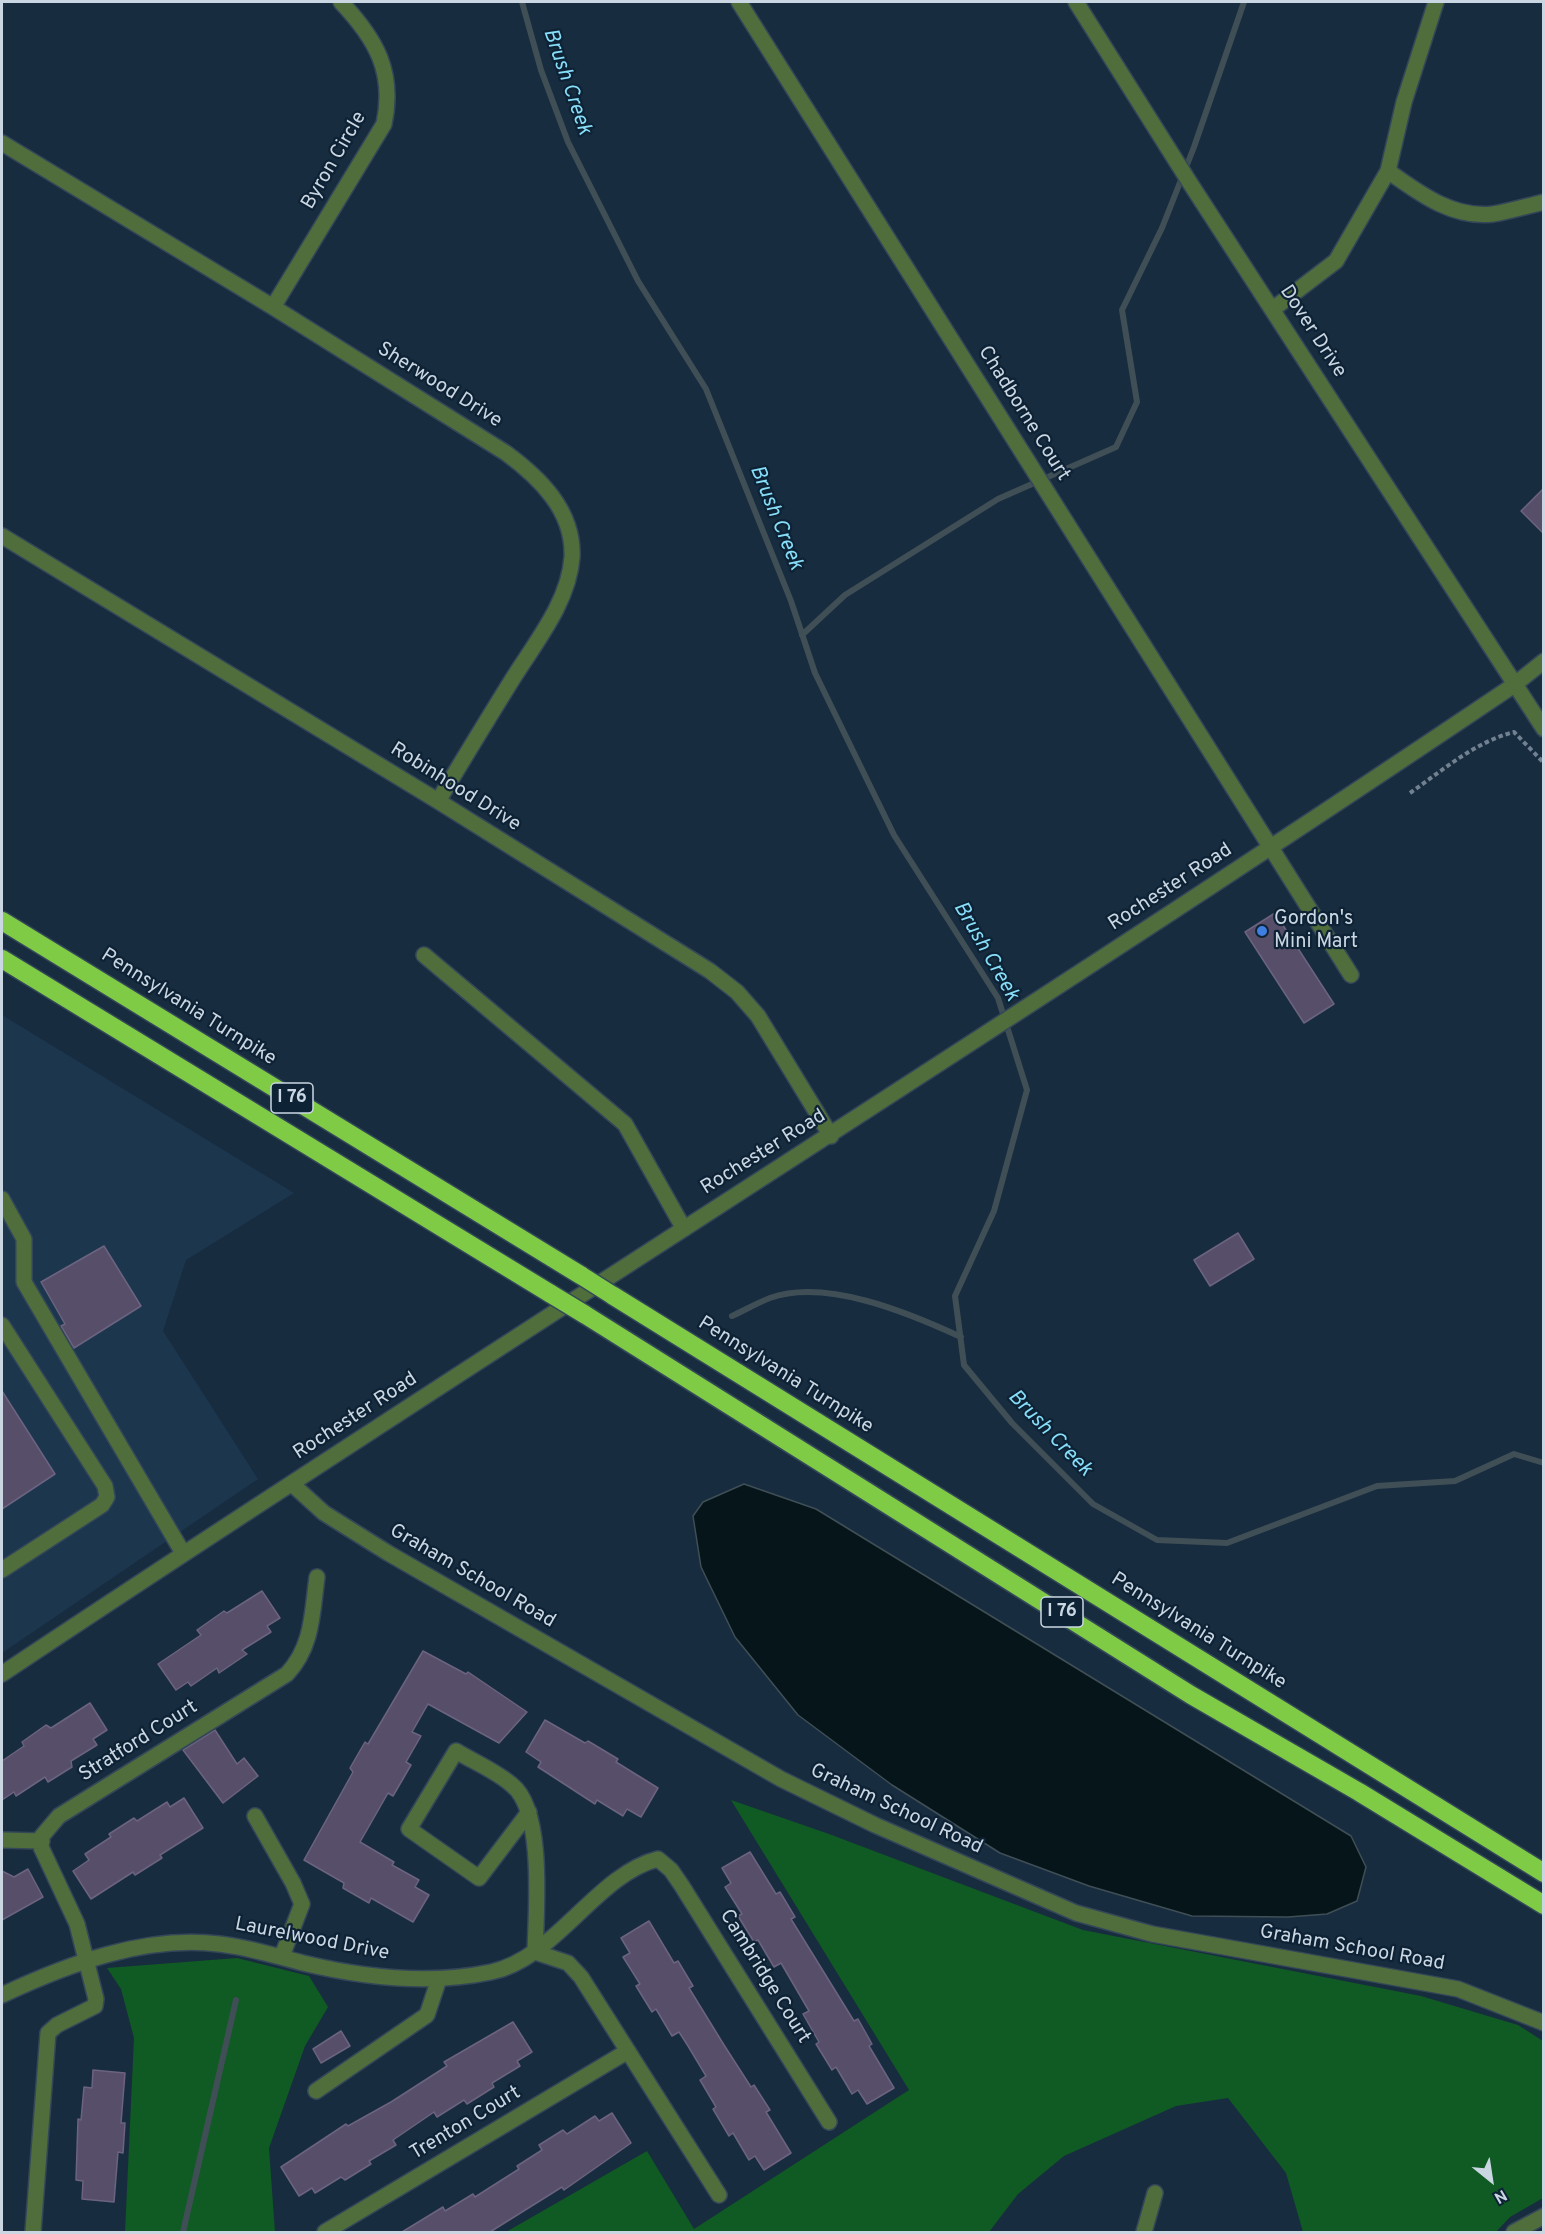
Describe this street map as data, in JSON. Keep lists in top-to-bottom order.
{
  "streets": {
    "highway": ["Pennsylvania Turnpike", "I 76"],
    "street": [
      "Byron Circle",
      "Dover Drive",
      "Sherwood Drive",
      "Chadborne Court",
      "Robinhood Drive",
      "Rochester Road",
      "Graham School Road",
      "Stratford Court",
      "Laurelwood Drive",
      "Cambridge Court",
      "Trenton Court"
    ]
  },
  "crossings": [
    ["Byron Circle", "Sherwood Drive"],
    ["Dover Drive", "Rochester Road"],
    ["Sherwood Drive", "Robinhood Drive"],
    ["Chadborne Court", "Rochester Road"],
    ["Robinhood Drive", "Rochester Road"],
    ["Rochester Road", "Graham School Road"],
    ["Laurelwood Drive", "Cambridge Court"]
  ],
  "water": ["Brush Creek"],
  "places": ["Gordon's Mini Mart"],
  "north": "bottom right"
}
